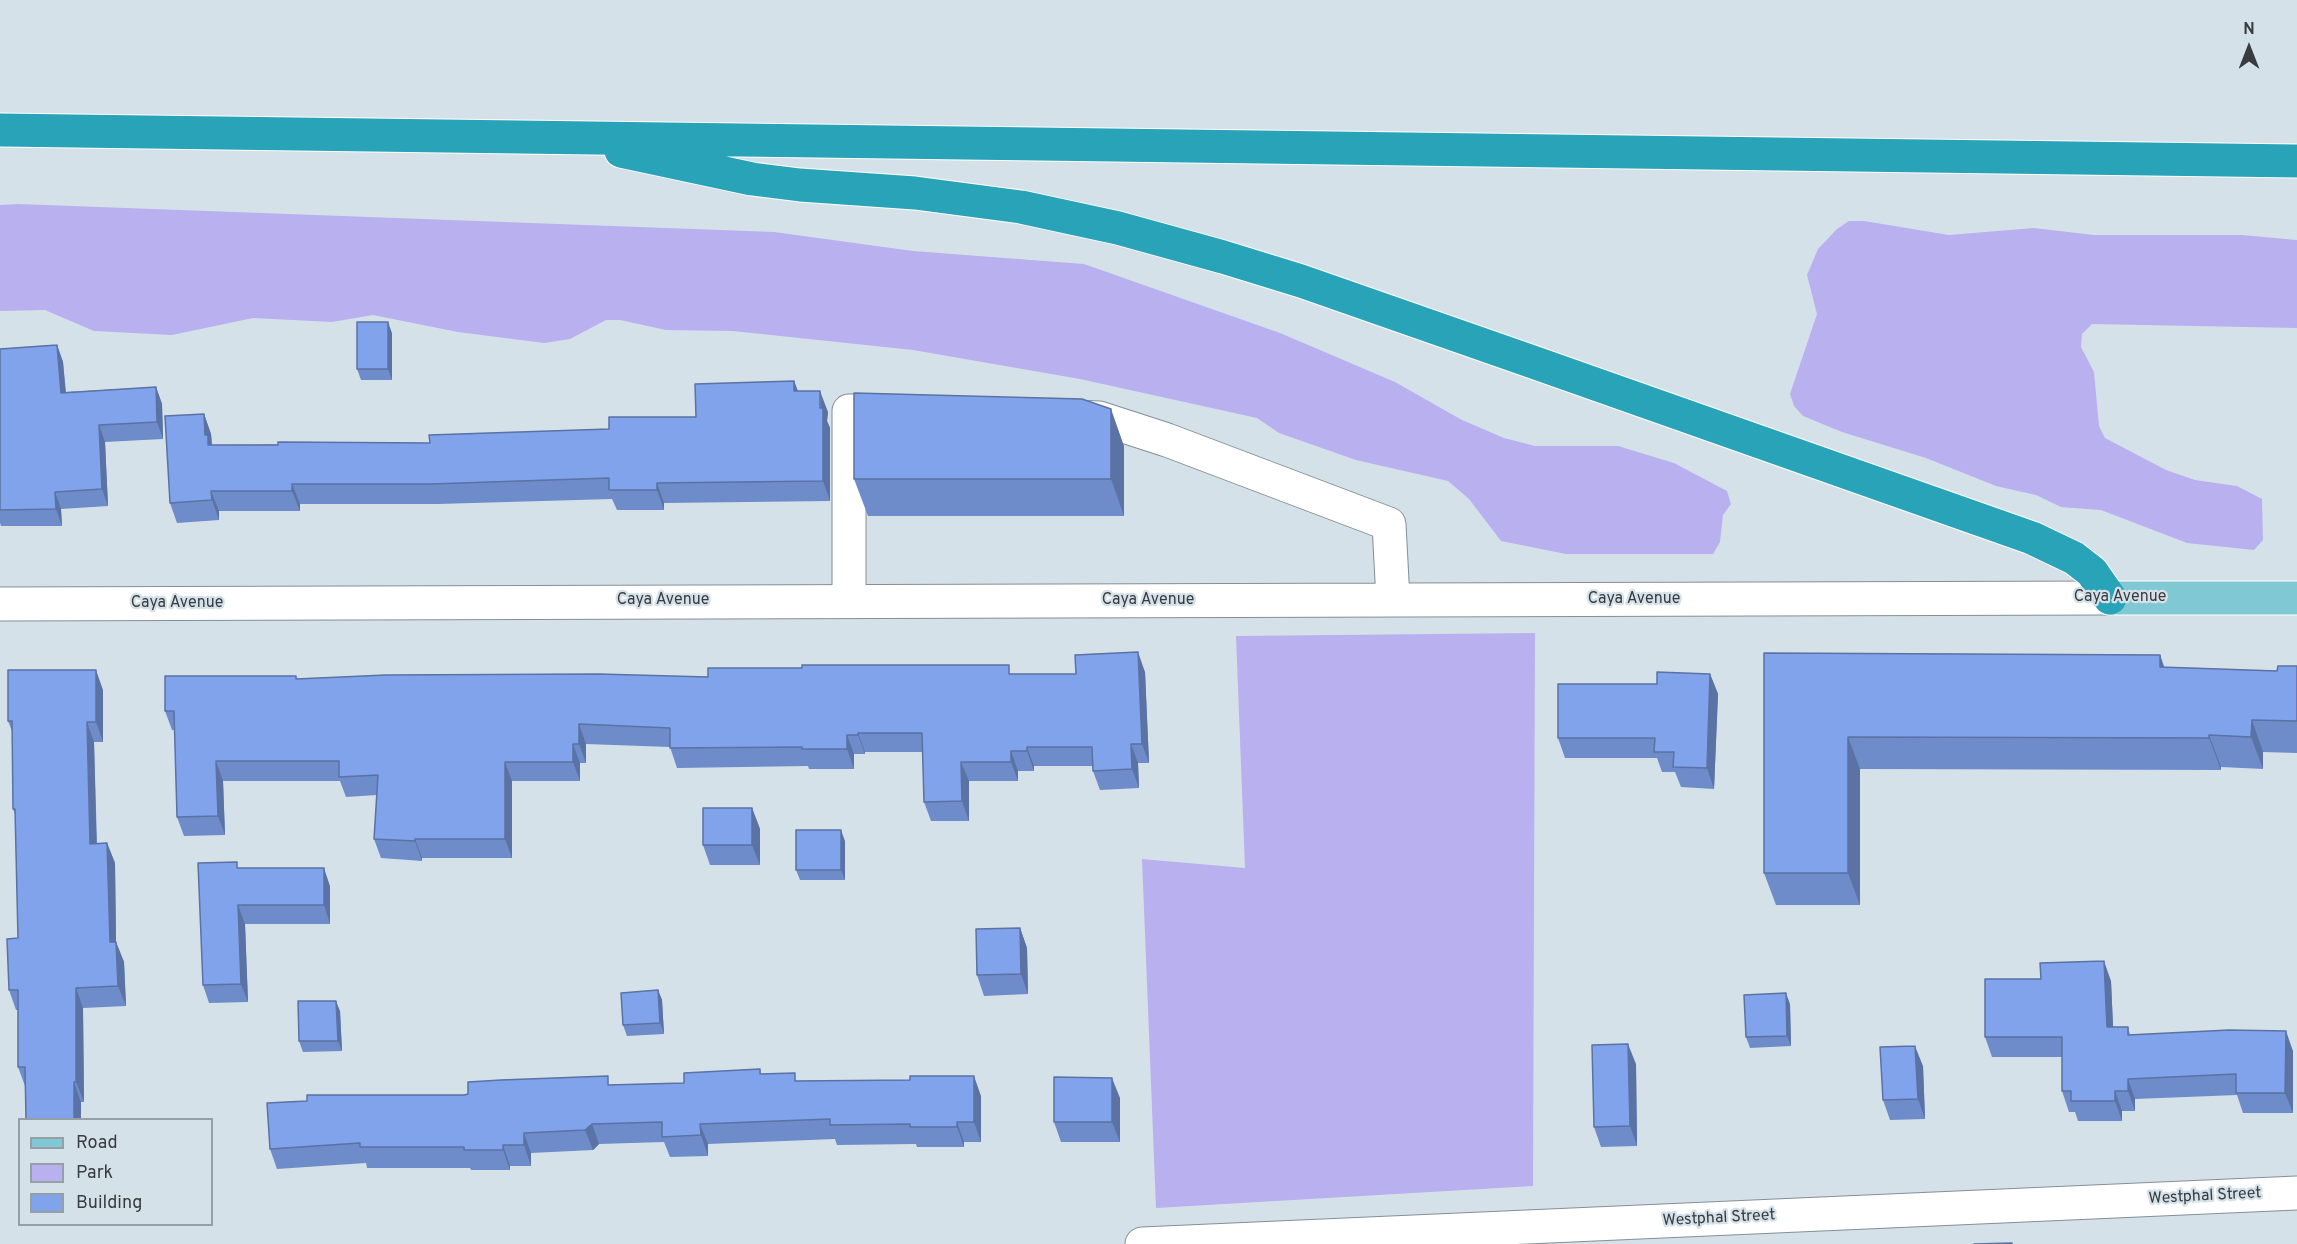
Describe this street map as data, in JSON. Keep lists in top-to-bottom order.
{
  "streets": {
    "main road": ["Caya Avenue"],
    "street": ["Westphal Street"]
  },
  "legend": ["Road", "Park", "Building"],
  "north": "top"
}
